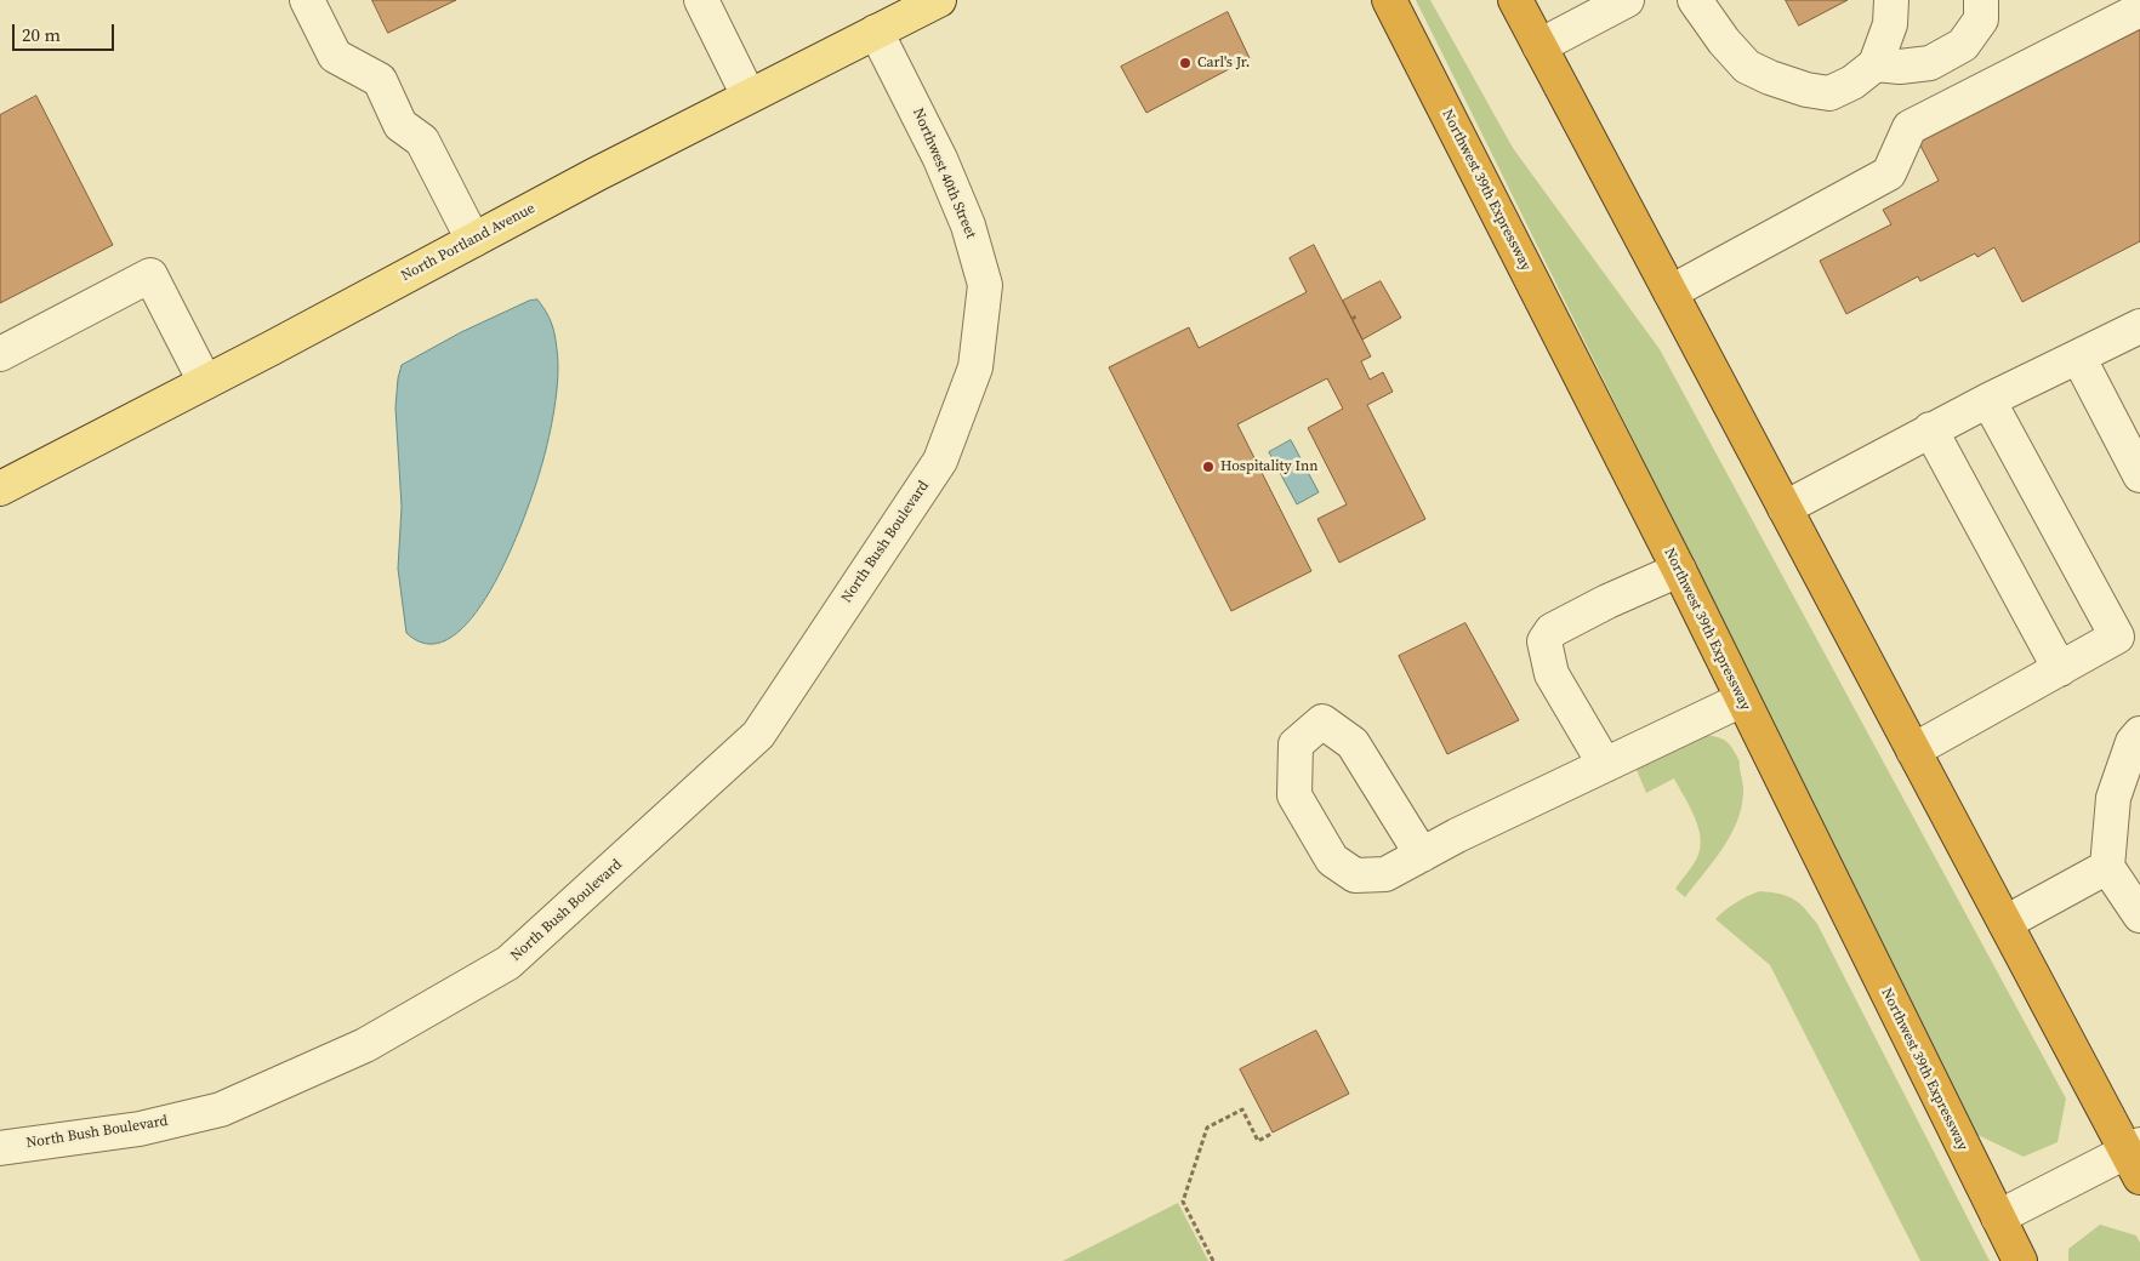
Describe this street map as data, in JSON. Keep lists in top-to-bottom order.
{
  "streets": {
    "highway": ["Northwest 39th Expressway"],
    "main road": ["North Portland Avenue"],
    "street": ["Northwest 40th Street", "North Bush Boulevard"]
  },
  "crossings": [
    ["Northwest 40th Street", "North Portland Avenue"],
    ["Northwest 40th Street", "North Bush Boulevard"]
  ],
  "places": ["Carl's Jr.", "Hospitality Inn"],
  "scale_bar": "20 m"
}
